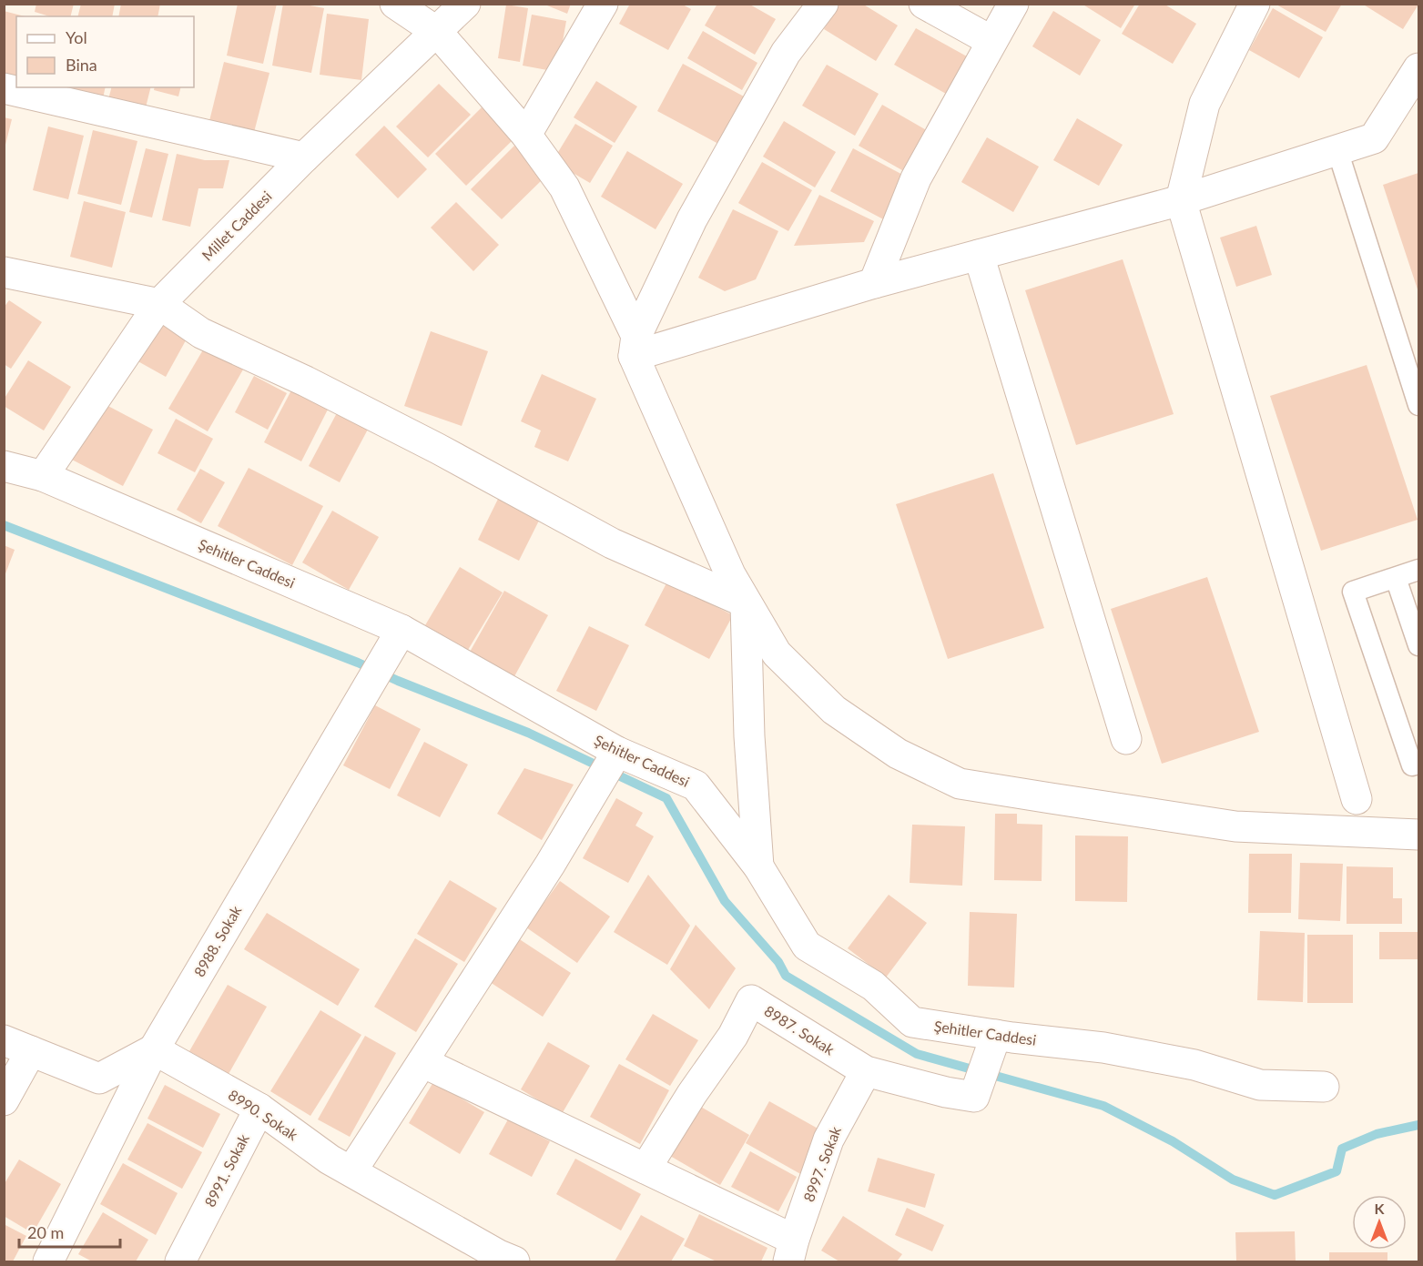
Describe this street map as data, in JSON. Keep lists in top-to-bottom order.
{
  "streets": {
    "street": [
      "Millet Caddesi",
      "Şehitler Caddesi",
      "8988. Sokak",
      "8987. Sokak",
      "8990. Sokak",
      "8997. Sokak",
      "8991. Sokak"
    ]
  },
  "crossings": [
    ["Millet Caddesi", "Şehitler Caddesi"],
    ["Şehitler Caddesi", "8988. Sokak"],
    ["Şehitler Caddesi", "8987. Sokak"],
    ["8988. Sokak", "8990. Sokak"],
    ["8987. Sokak", "8997. Sokak"],
    ["8990. Sokak", "8991. Sokak"]
  ],
  "legend": ["Yol", "Bina"],
  "scale_bar": "20 m",
  "north": "top"
}
